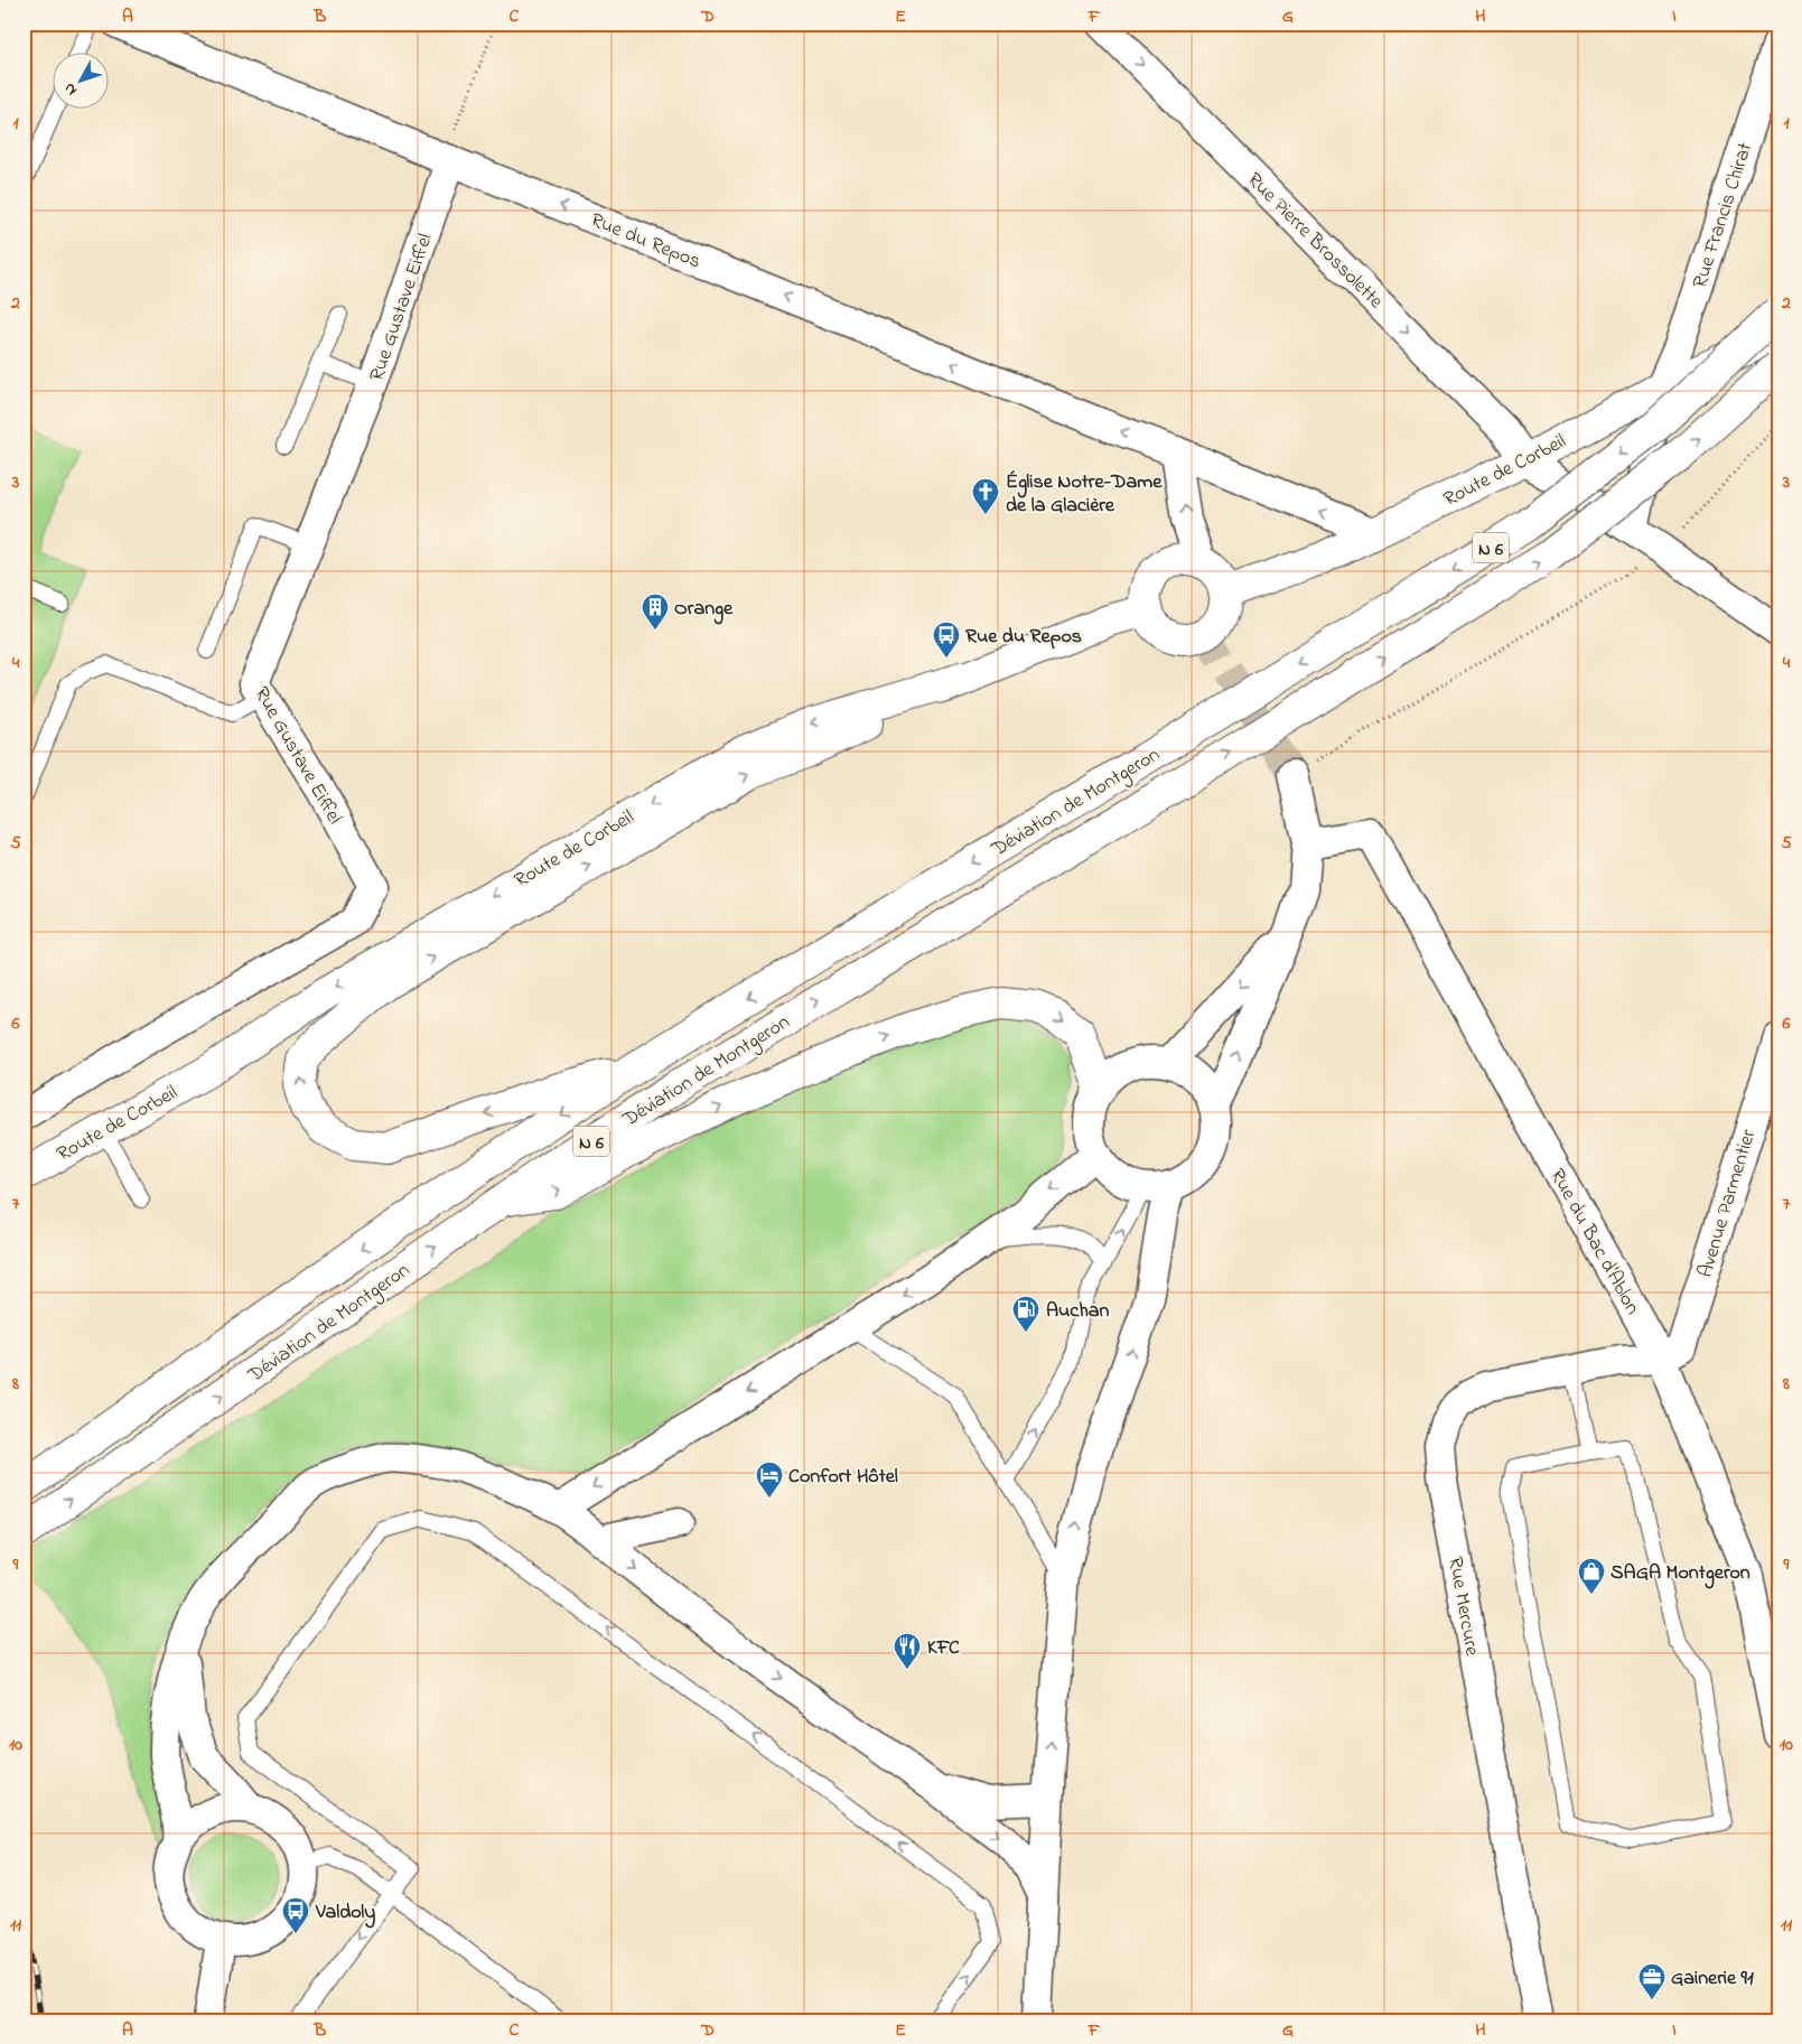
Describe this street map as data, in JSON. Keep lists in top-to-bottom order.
{
  "streets": {
    "main road": ["Route de Corbeil", "N 6", "Déviation de Montgeron"],
    "street": [
      "Rue Francis Chirat",
      "Rue du Repos",
      "Rue Pierre Brossolette",
      "Rue Gustave Eiffel",
      "Avenue Parmentier",
      "Rue du Bac d'Ablon",
      "Rue Mercure"
    ]
  },
  "crossings": [
    ["Rue Francis Chirat", "Route de Corbeil"],
    ["Rue du Repos", "Rue Gustave Eiffel"],
    ["Rue du Repos", "Route de Corbeil"],
    ["Rue Pierre Brossolette", "Route de Corbeil"],
    ["Avenue Parmentier", "Rue du Bac d'Ablon"],
    ["Avenue Parmentier", "Rue Mercure"],
    ["Rue du Bac d'Ablon", "Rue Mercure"]
  ],
  "one_way": ["Rue du Repos", "Rue Pierre Brossolette"],
  "places": {
    "church": ["Église Notre-Dame de la Glacière"],
    "building": ["Orange"],
    "bus stop": ["Rue du Repos", "Valdoly"],
    "fuel station": ["Auchan"],
    "hotel": ["Confort Hôtel"],
    "shop": ["SAGA Montgeron"],
    "restaurant": ["KFC"],
    "office": ["Gainerie 91"]
  },
  "north": "bottom left",
  "grid": {
    "columns": [
      "A",
      "B",
      "C",
      "D",
      "E",
      "F",
      "G",
      "H",
      "I"
    ],
    "rows": [
      "1",
      "2",
      "3",
      "4",
      "5",
      "6",
      "7",
      "8",
      "9",
      "10",
      "11"
    ]
  }
}
